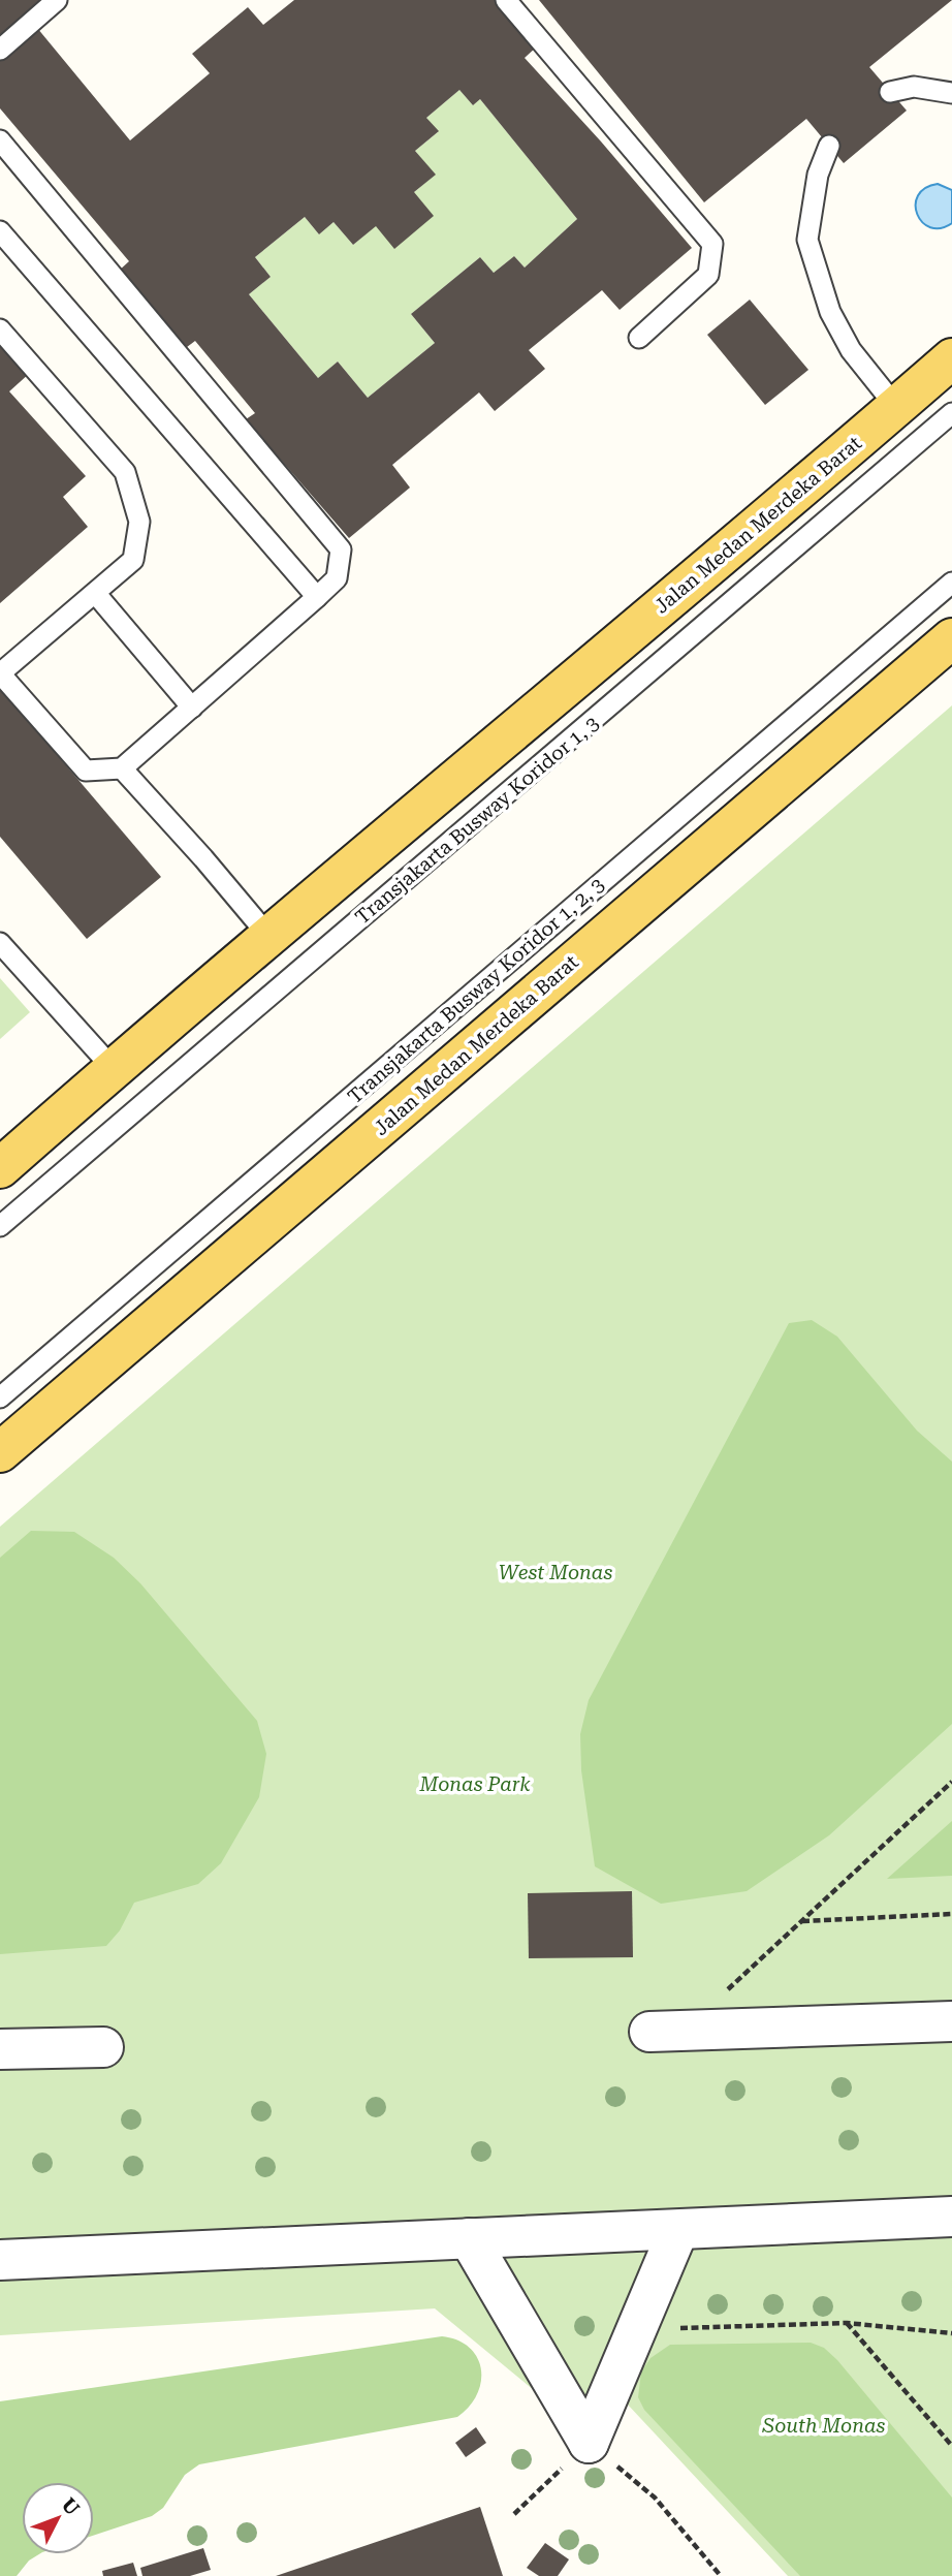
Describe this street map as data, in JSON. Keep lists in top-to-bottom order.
{
  "streets": {
    "main road": ["Jalan Medan Merdeka Barat"],
    "lane": ["Transjakarta Busway Koridor 1, 3", "Transjakarta Busway Koridor 1, 2, 3"]
  },
  "parks": ["West Monas", "Monas Park", "South Monas"],
  "north": "top right"
}
